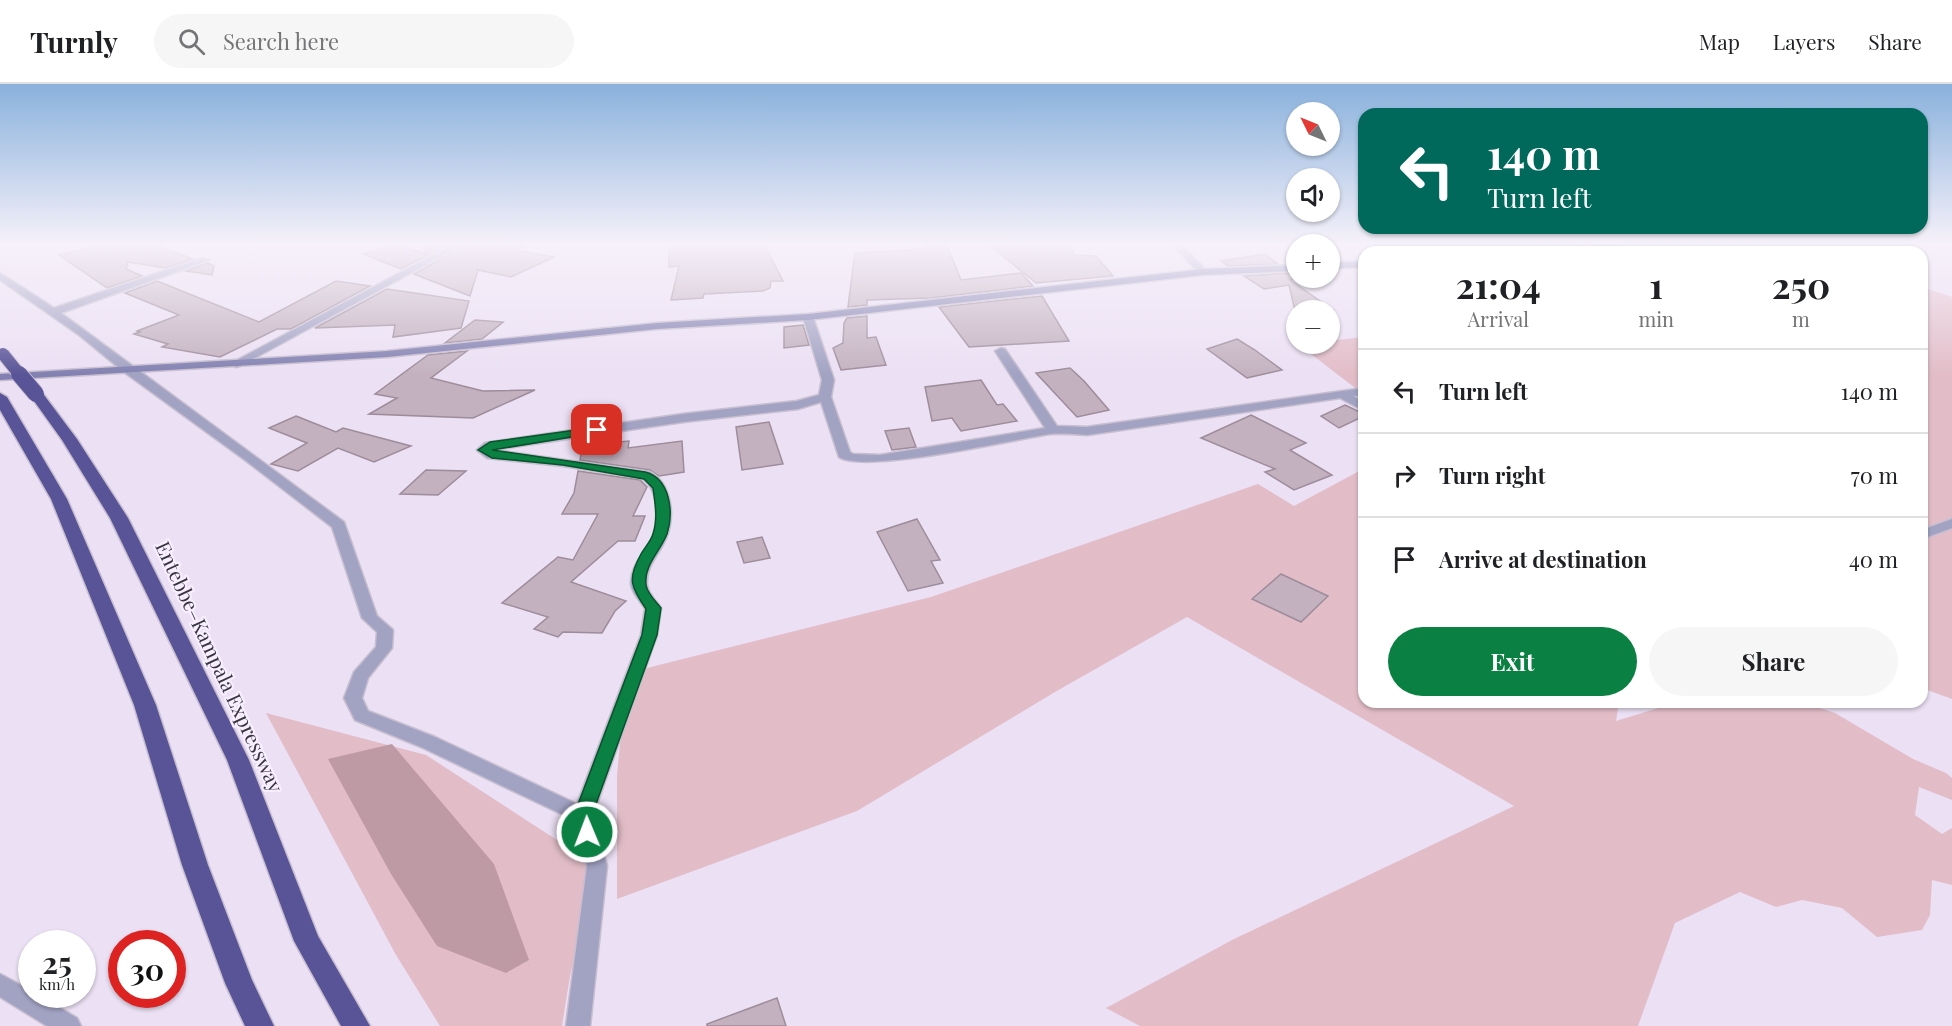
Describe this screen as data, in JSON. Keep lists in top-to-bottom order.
{
  "streets": {
    "highway": ["Entebbe–Kampala Expressway"]
  },
  "north": "top left",
  "page": {
    "header": "Turnly",
    "search": "Search here",
    "nav": ["Map", "Layers", "Share"],
    "map_buttons": ["+", "−"],
    "turn": ["140 m", "Turn left"],
    "eta": [
      "21:04",
      "Arrival",
      "1",
      "min",
      "250",
      "m"
    ],
    "list": [
      {
        "name": "Turn left",
        "value": "140 m"
      },
      {
        "name": "Turn right",
        "value": "70 m"
      },
      {
        "name": "Arrive at destination",
        "value": "40 m"
      }
    ],
    "buttons": ["Exit", "Share"],
    "speed": "25 km/h",
    "limit": "30"
  }
}
